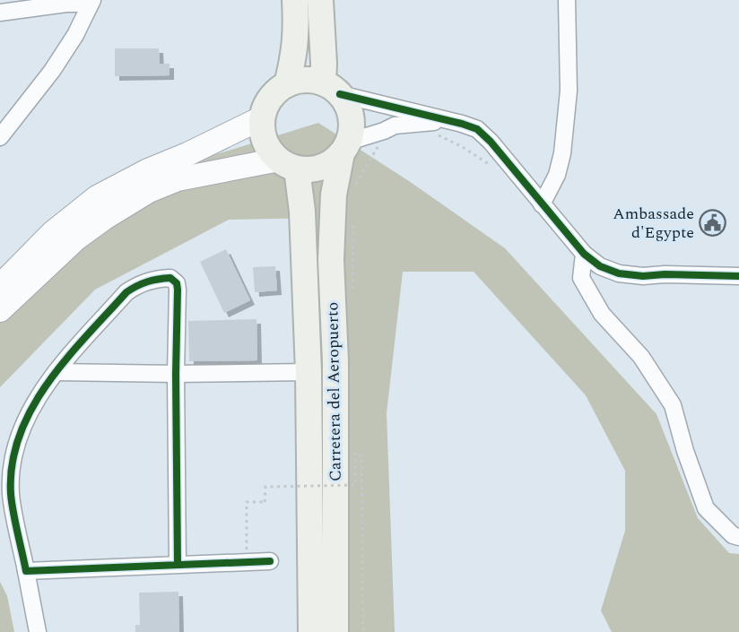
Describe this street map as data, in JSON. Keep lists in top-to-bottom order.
{
  "streets": {
    "main road": ["Carretera del Aeropuerto"]
  },
  "places": {
    "public building": ["Ambassade d'Egypte"]
  }
}
